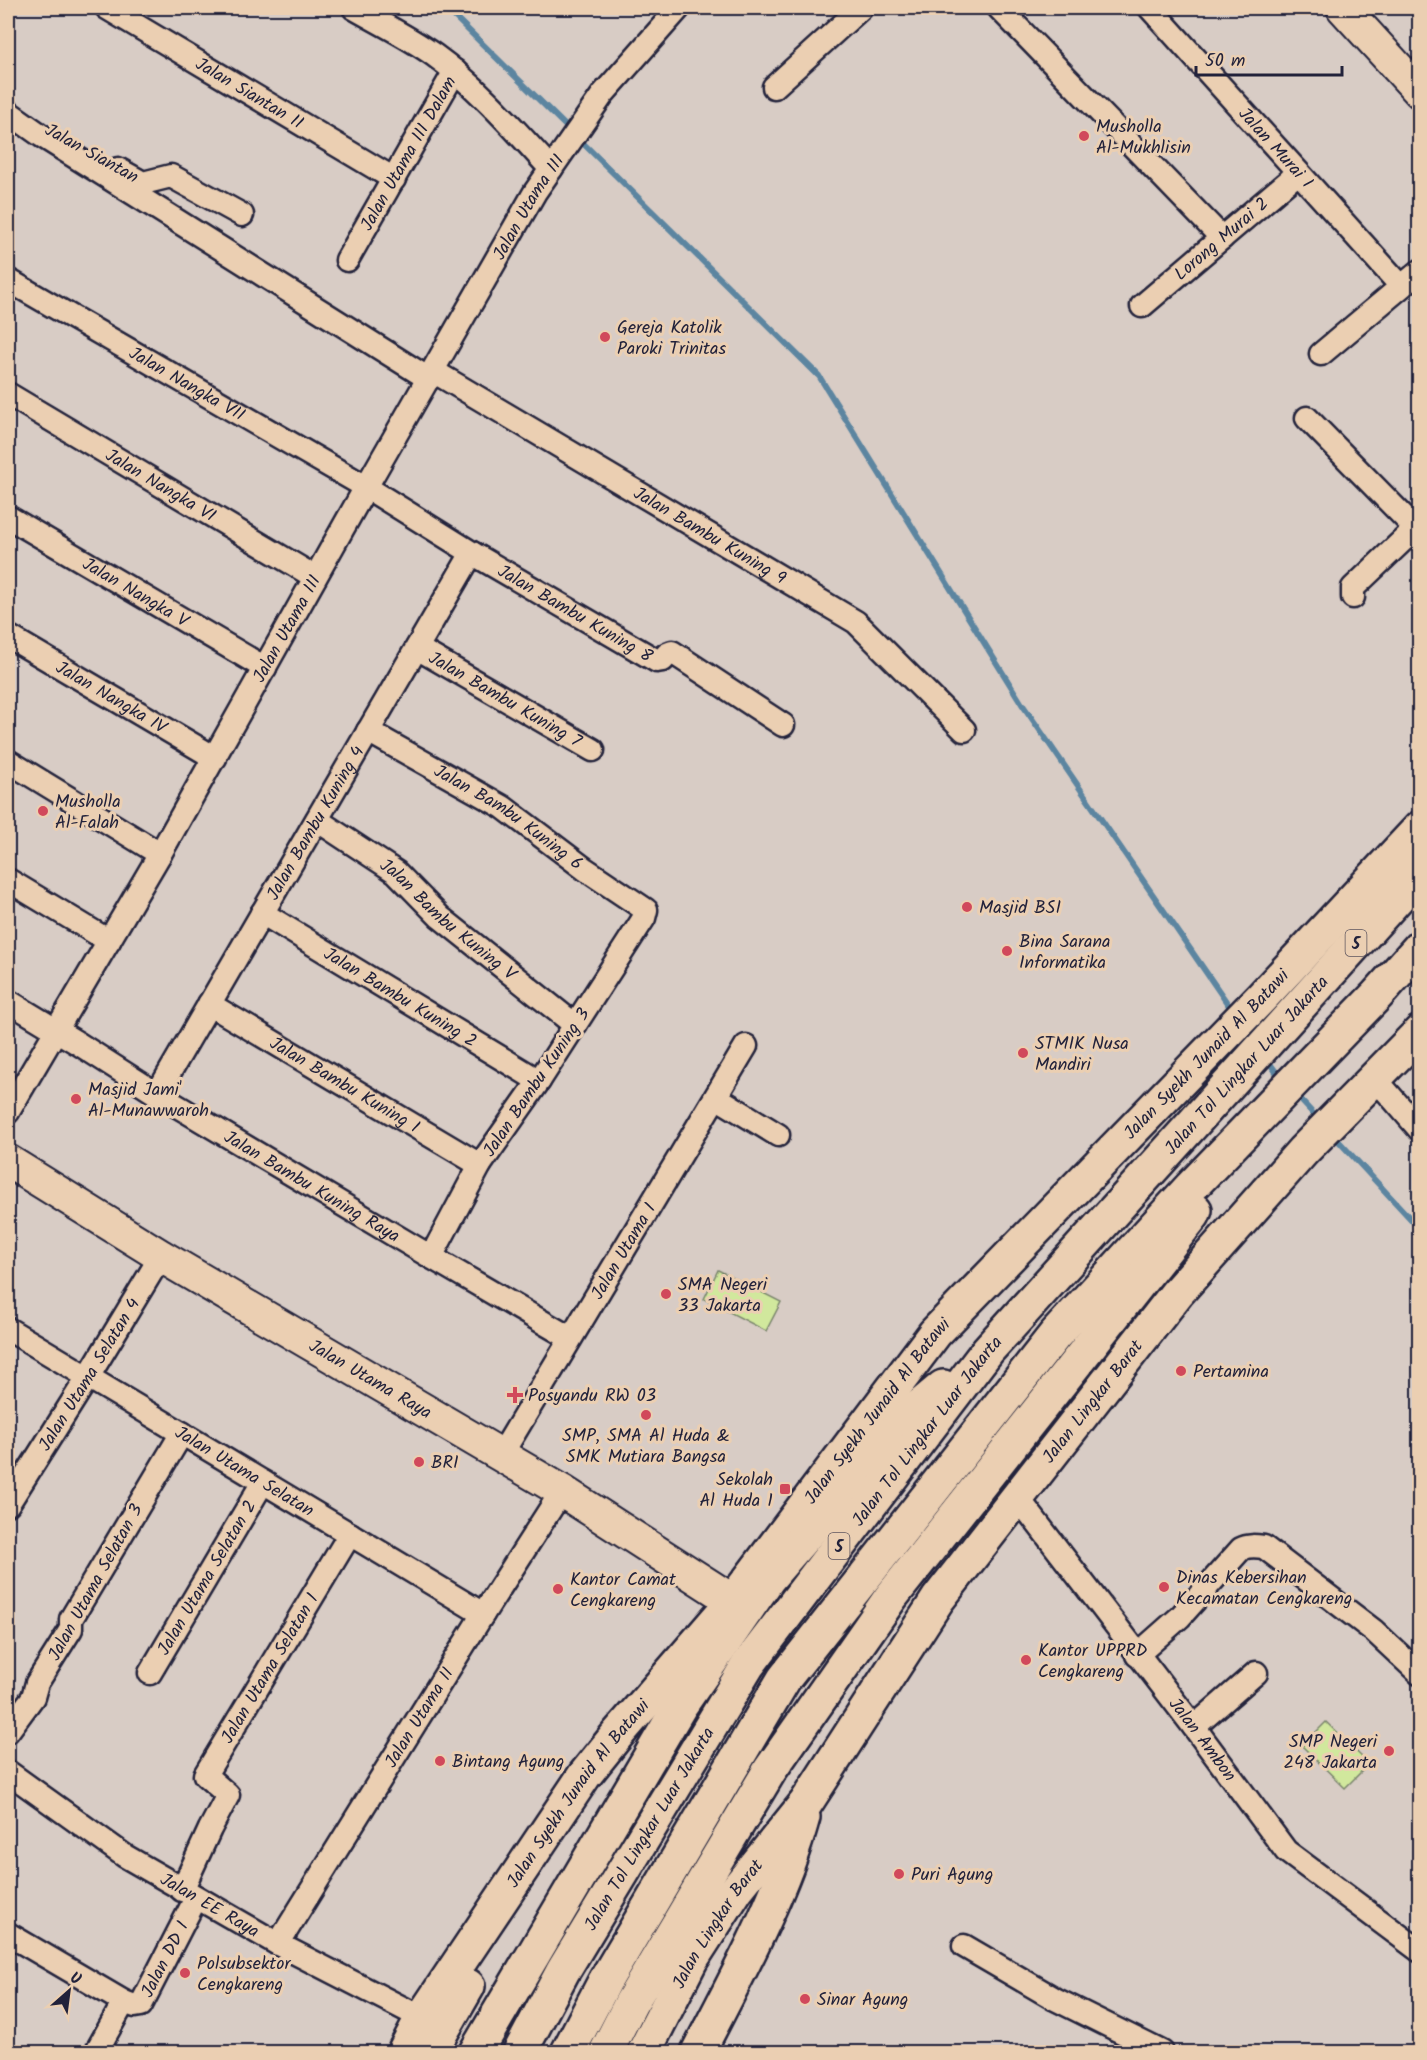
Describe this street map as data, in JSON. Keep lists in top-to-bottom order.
{
  "streets": {
    "main road": [
      "5",
      "Jalan Syekh Junaid Al Batawi",
      "Jalan Tol Lingkar Luar Jakarta",
      "Jalan Utama Raya",
      "Jalan Lingkar Barat"
    ],
    "street": [
      "Jalan Siantan II",
      "Jalan Murai I",
      "Jalan Siantan",
      "Jalan Utama III Dalam",
      "Jalan Utama III",
      "Lorong Murai 2",
      "Jalan Nangka VII",
      "Jalan Nangka VI",
      "Jalan Bambu Kuning 9",
      "Jalan Nangka V",
      "Jalan Bambu Kuning 8",
      "Jalan Nangka IV",
      "Jalan Bambu Kuning 7",
      "Jalan Bambu Kuning 6",
      "Jalan Bambu Kuning 4",
      "Jalan Bambu Kuning V",
      "Jalan Bambu Kuning 2",
      "Jalan Bambu Kuning 3",
      "Jalan Bambu Kuning I",
      "Jalan Bambu Kuning Raya",
      "Jalan Utama I",
      "Jalan Utama Selatan 4",
      "Jalan Utama Selatan",
      "Jalan Utama Selatan 2",
      "Jalan Utama Selatan 3",
      "Jalan Utama Selatan 1",
      "Jalan Utama II",
      "Jalan Ambon",
      "Jalan EE Raya",
      "Jalan DD I"
    ]
  },
  "crossings": [
    ["Jalan Siantan II", "Jalan Utama III Dalam"],
    ["Jalan Murai I", "Lorong Murai 2"],
    ["Jalan Utama III Dalam", "Jalan Utama III"],
    ["Jalan Utama III", "Jalan Nangka VII"],
    ["Jalan Utama III", "Jalan Nangka VI"],
    ["Jalan Utama III", "Jalan Bambu Kuning 9"],
    ["Jalan Utama III", "Jalan Nangka V"],
    ["Jalan Utama III", "Jalan Bambu Kuning 8"],
    ["Jalan Utama III", "Jalan Nangka IV"],
    ["Jalan Utama III", "Jalan Bambu Kuning Raya"],
    ["Jalan Nangka VII", "Jalan Bambu Kuning 8"],
    ["Jalan Bambu Kuning 8", "Jalan Bambu Kuning 4"],
    ["Jalan Bambu Kuning 7", "Jalan Bambu Kuning 4"],
    ["Jalan Bambu Kuning 6", "Jalan Bambu Kuning 4"],
    ["Jalan Bambu Kuning 6", "Jalan Bambu Kuning 3"],
    ["Jalan Bambu Kuning 4", "Jalan Bambu Kuning V"],
    ["Jalan Bambu Kuning 4", "Jalan Bambu Kuning 2"],
    ["Jalan Bambu Kuning 4", "Jalan Bambu Kuning I"],
    ["Jalan Bambu Kuning 4", "Jalan Bambu Kuning Raya"],
    ["Jalan Bambu Kuning V", "Jalan Bambu Kuning 3"],
    ["Jalan Bambu Kuning 2", "Jalan Bambu Kuning 3"],
    ["Jalan Syekh Junaid Al Batawi", "Jalan Utama Raya"],
    ["Jalan Syekh Junaid Al Batawi", "Jalan EE Raya"],
    ["Jalan Bambu Kuning 3", "Jalan Bambu Kuning I"],
    ["Jalan Bambu Kuning 3", "Jalan Bambu Kuning Raya"],
    ["Jalan Bambu Kuning Raya", "Jalan Utama I"],
    ["Jalan Utama I", "Jalan Utama Raya"],
    ["Jalan Utama Selatan 4", "Jalan Utama Raya"],
    ["Jalan Utama Selatan 4", "Jalan Utama Selatan"],
    ["Jalan Utama Raya", "Jalan Utama II"],
    ["Jalan Lingkar Barat", "Jalan Ambon"],
    ["Jalan Utama Selatan", "Jalan Utama Selatan 2"],
    ["Jalan Utama Selatan", "Jalan Utama Selatan 3"],
    ["Jalan Utama Selatan", "Jalan Utama Selatan 1"],
    ["Jalan Utama Selatan", "Jalan Utama II"],
    ["Jalan Utama Selatan 1", "Jalan EE Raya"],
    ["Jalan Utama Selatan 1", "Jalan DD I"],
    ["Jalan Utama II", "Jalan EE Raya"],
    ["Jalan EE Raya", "Jalan DD I"]
  ],
  "places": {
    "other": [
      "Musholla Al-Mukhlisin",
      "Gereja Katolik Paroki Trinitas",
      "Musholla Al-Falah",
      "Masjid BSI",
      "Bina Sarana Informatika",
      "STMIK Nusa Mandiri",
      "Masjid Jami' Al-Munawwaroh",
      "SMA Negeri 33 Jakarta",
      "Pertamina",
      "SMP, SMA Al Huda & SMK Mutiara Bangsa",
      "BRI",
      "Dinas Kebersihan Kecamatan Cengkareng",
      "Kantor Camat Cengkareng",
      "Kantor UPPRD Cengkareng",
      "SMP Negeri 248 Jakarta",
      "Bintang Agung",
      "Puri Agung",
      "Polsubsektor Cengkareng",
      "Sinar Agung"
    ],
    "health": ["Posyandu RW 03"],
    "transit": ["Sekolah Al Huda 1"]
  },
  "scale_bar": "50 m",
  "north": "top right"
}
